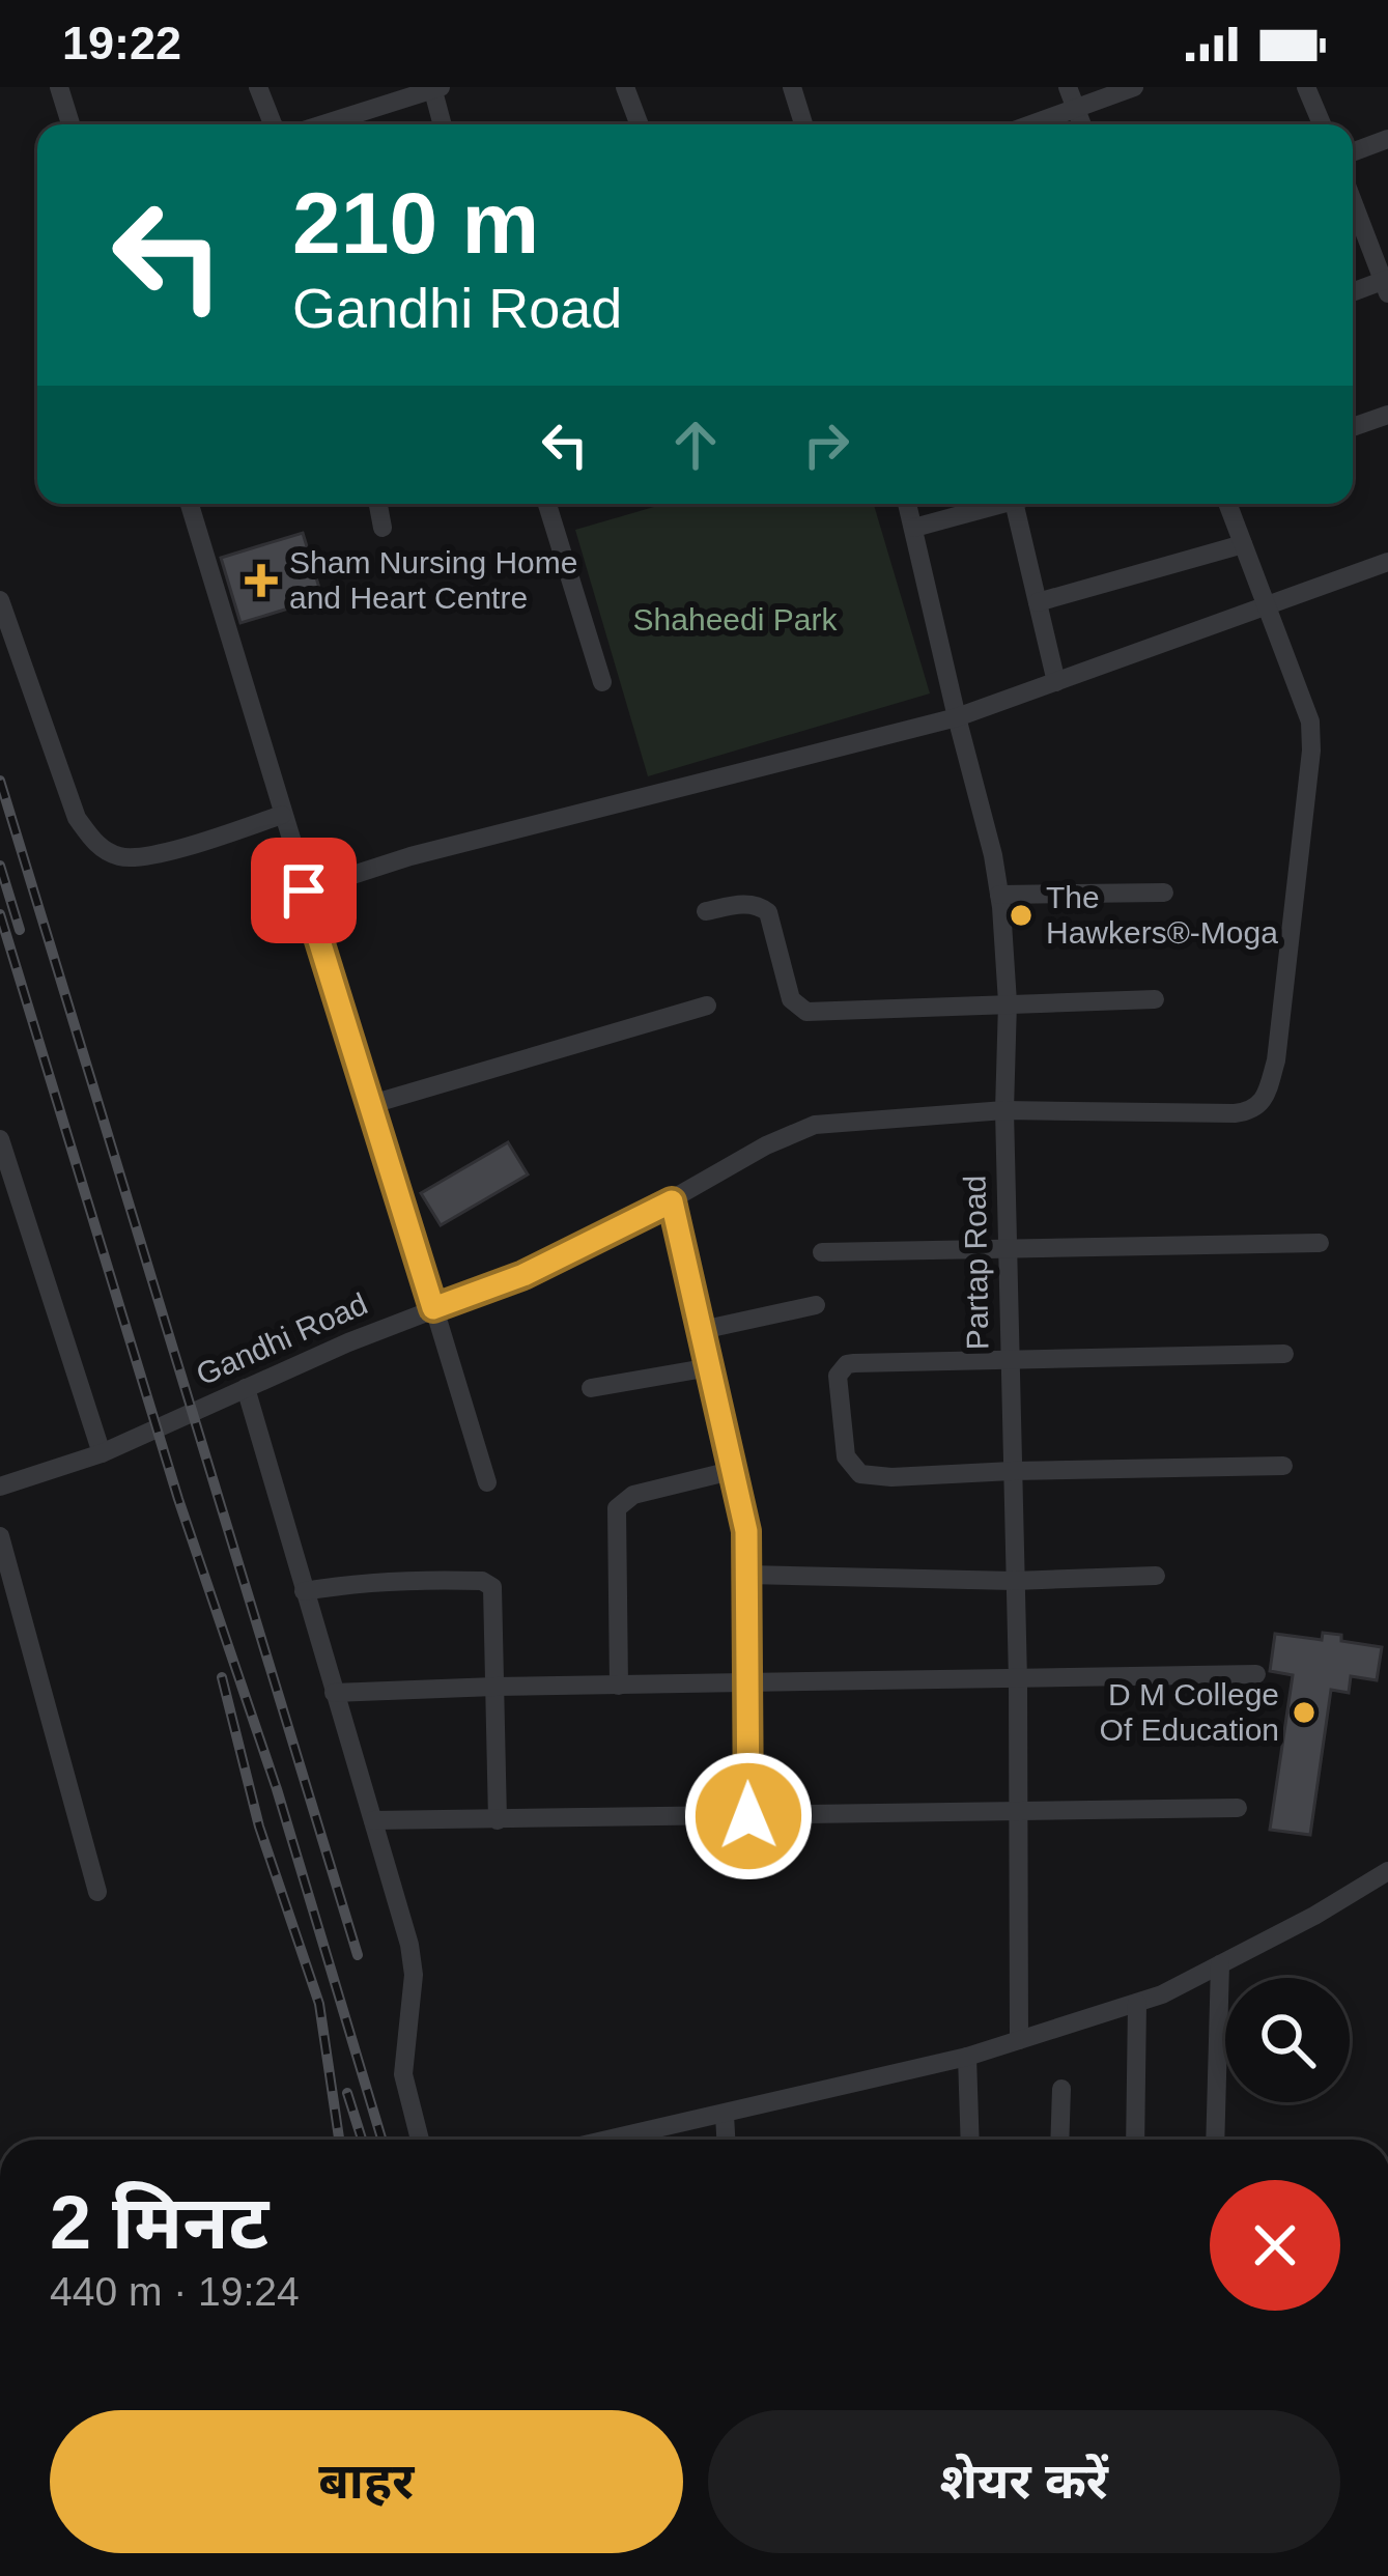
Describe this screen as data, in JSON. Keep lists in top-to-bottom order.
{
  "streets": {
    "street": ["Partap Road", "Gandhi Road"]
  },
  "crossings": [
    ["Partap Road", "Gandhi Road"]
  ],
  "parks": ["Shaheedi Park"],
  "places": {
    "health": ["Sham Nursing Home and Heart Centre"],
    "other": ["The Hawkers®-Moga", "D M College Of Education"]
  },
  "page": {
    "status": "19:22",
    "turn": ["210 m", "Gandhi Road"],
    "heading": ["2 मिनट", "440 m · 19:24"],
    "buttons": ["बाहर", "शेयर करें"]
  }
}
